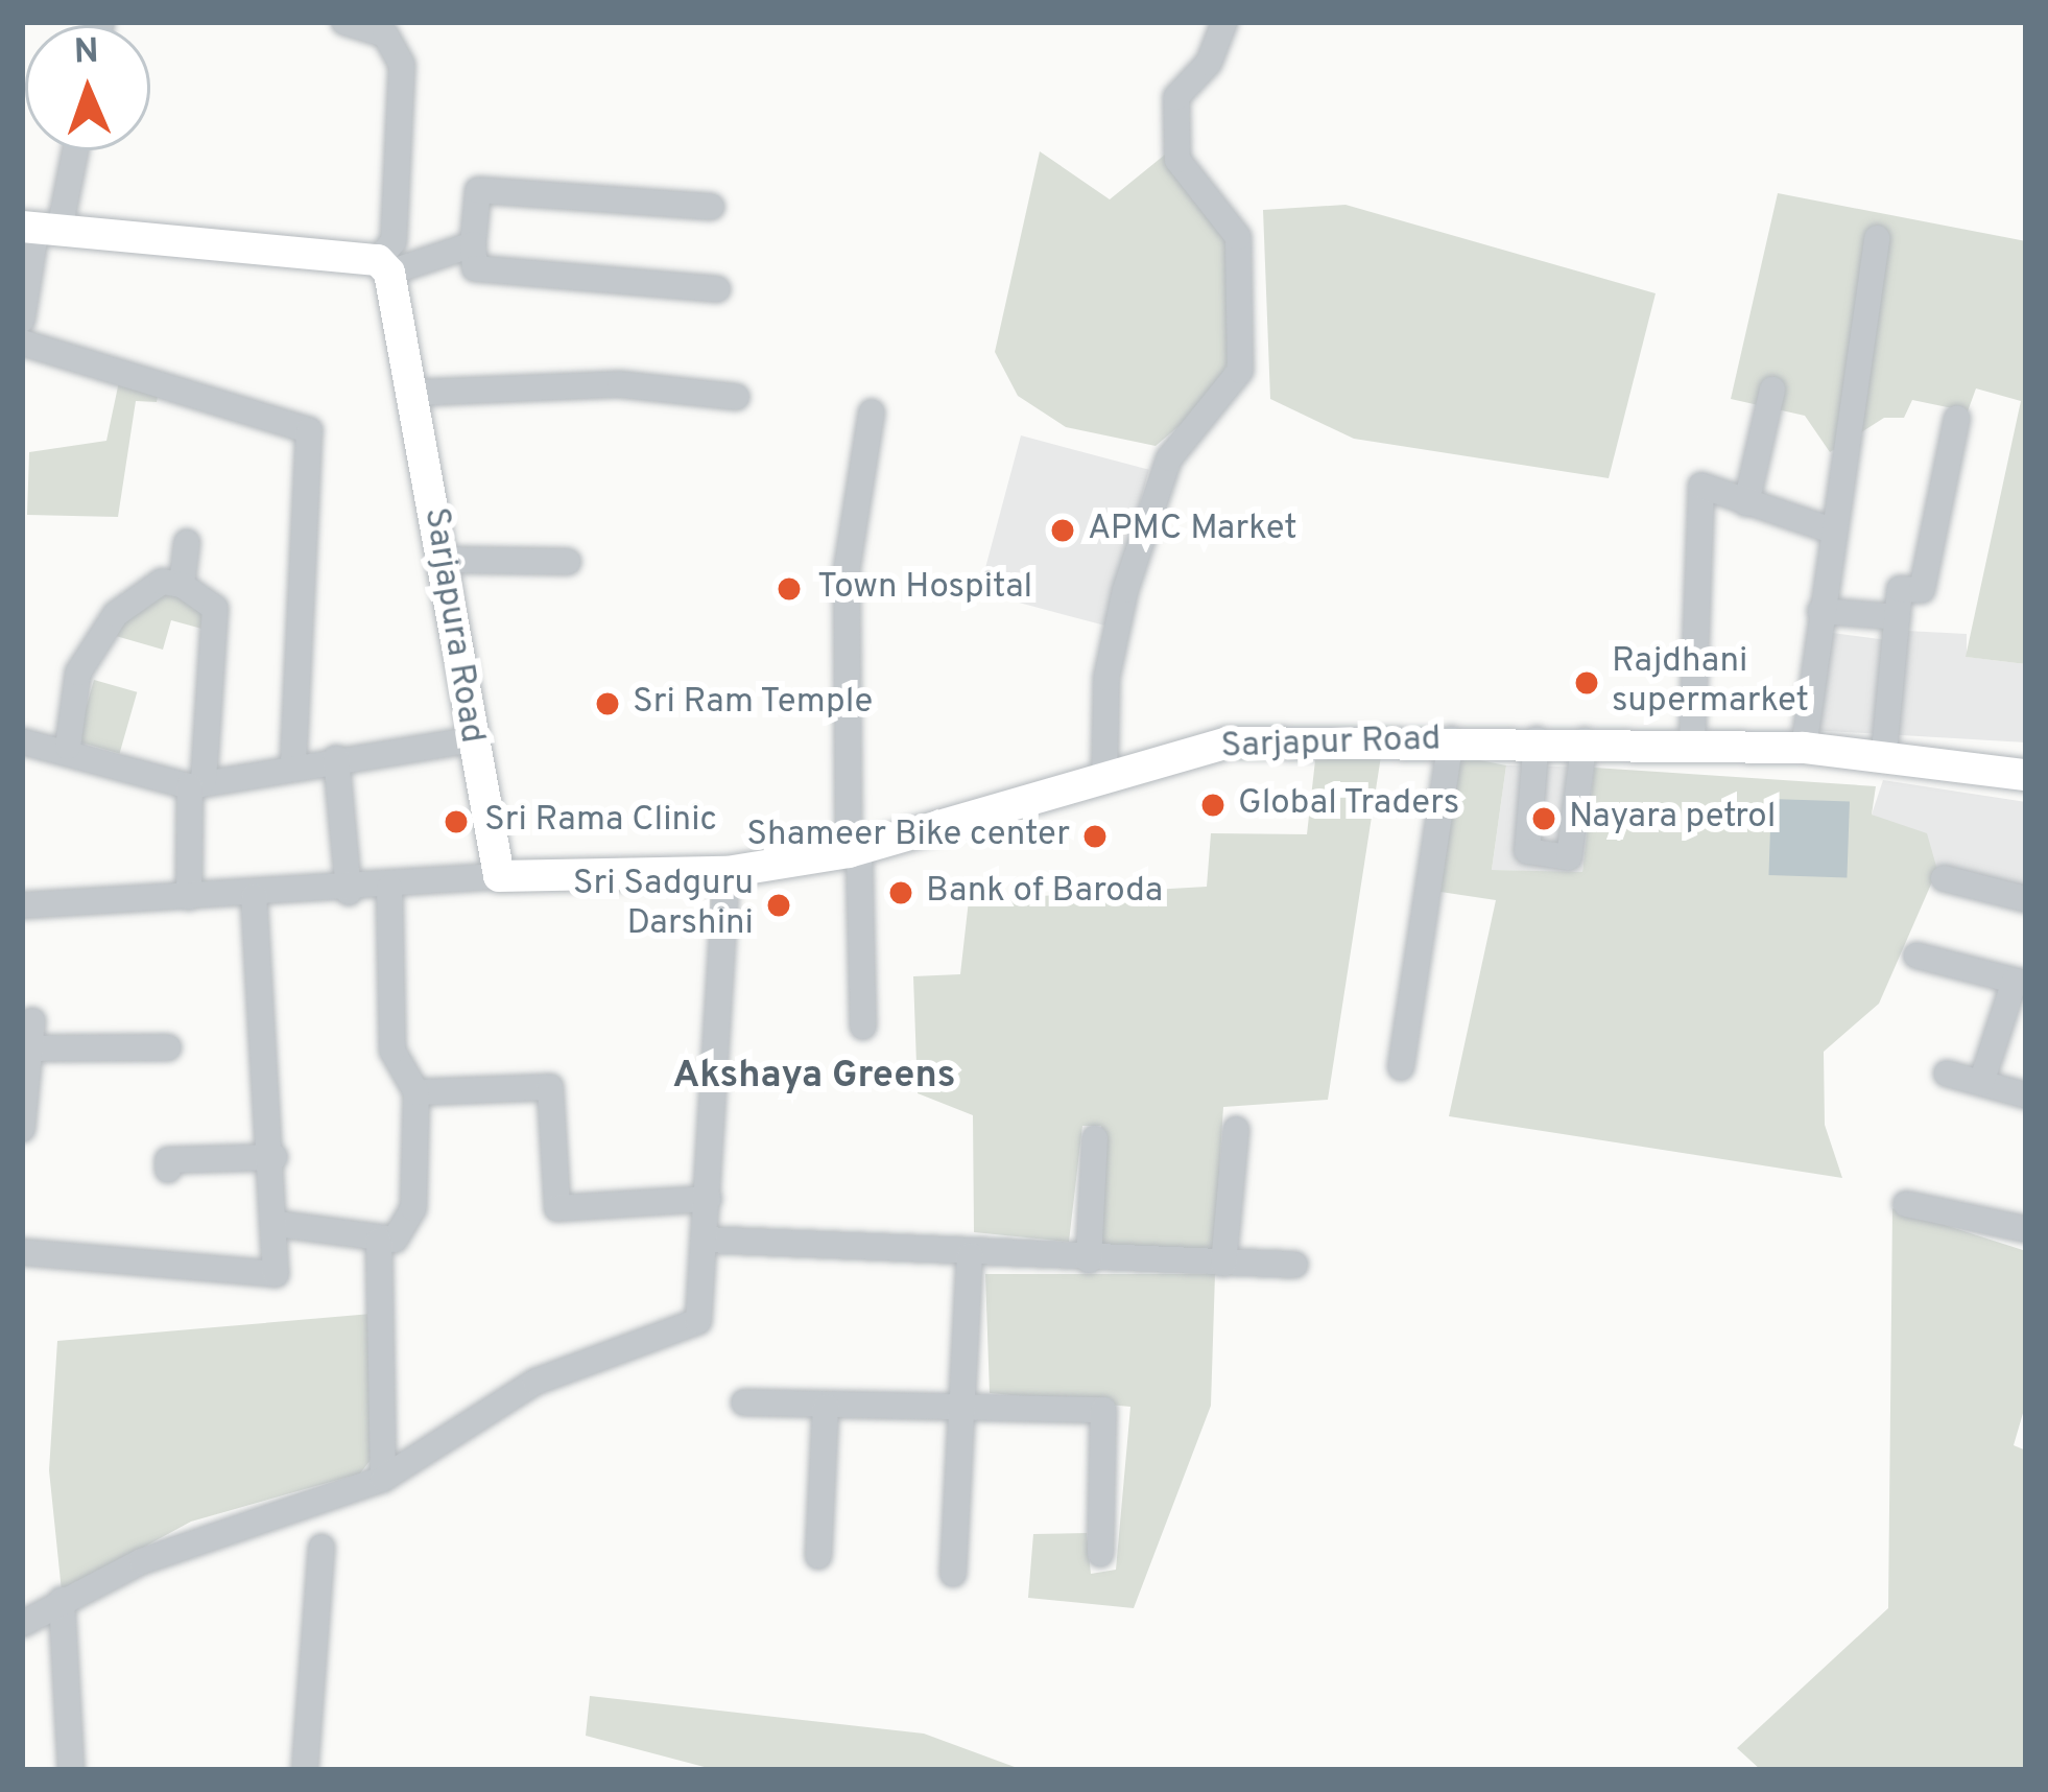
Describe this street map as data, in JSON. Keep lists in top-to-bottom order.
{
  "streets": {
    "main road": ["Sarjapura Road", "Sarjapur Road"]
  },
  "crossings": [
    ["Sarjapura Road", "Sarjapur Road"]
  ],
  "districts": ["Akshaya Greens"],
  "places": [
    "APMC Market",
    "Town Hospital",
    "Rajdhani supermarket",
    "Sri Ram Temple",
    "Global Traders",
    "Nayara petrol",
    "Sri Rama Clinic",
    "Shameer Bike center",
    "Bank of Baroda",
    "Sri Sadguru Darshini"
  ],
  "north": "top"
}
